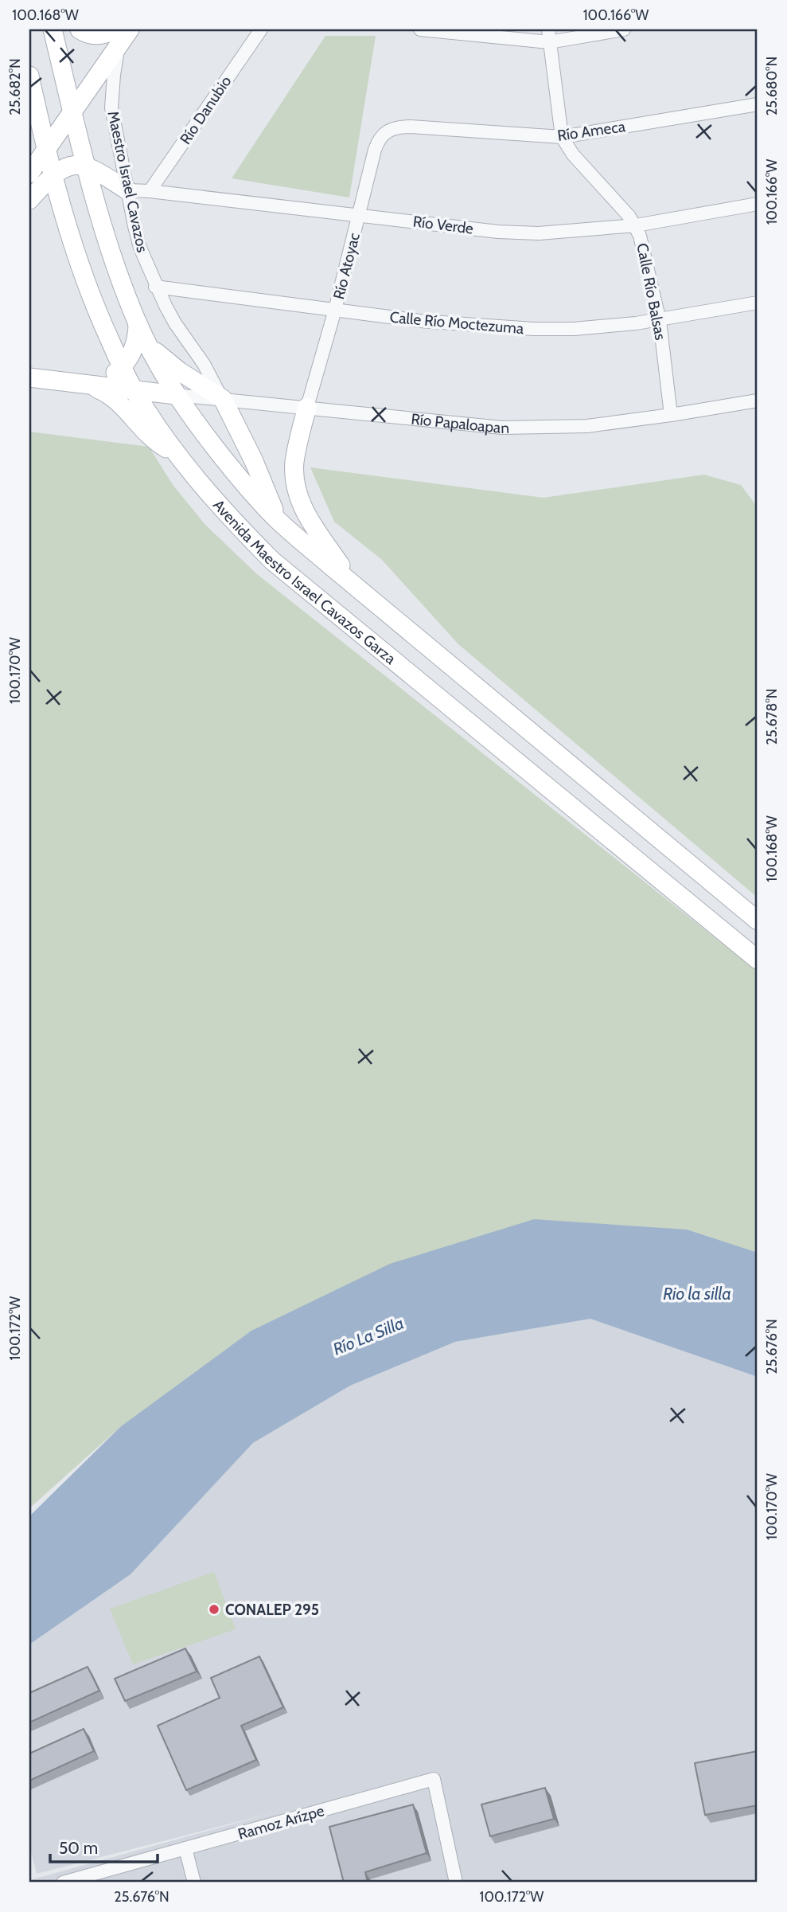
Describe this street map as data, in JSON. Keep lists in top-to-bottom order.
{
  "streets": {
    "main road": ["Río Papaloapan", "Avenida Maestro Israel Cavazos Garza"],
    "street": [
      "Río Danubio",
      "Río Ameca",
      "Maestro Israel Cavazos",
      "Río Verde",
      "Río Atoyac",
      "Calle Río Balsas",
      "Calle Río Moctezuma",
      "Ramoz Arízpe"
    ]
  },
  "crossings": [
    ["Río Danubio", "Río Verde"],
    ["Río Ameca", "Río Atoyac"],
    ["Río Ameca", "Calle Río Balsas"],
    ["Maestro Israel Cavazos", "Río Verde"],
    ["Maestro Israel Cavazos", "Calle Río Moctezuma"],
    ["Maestro Israel Cavazos", "Río Papaloapan"],
    ["Río Verde", "Río Atoyac"],
    ["Río Verde", "Calle Río Balsas"],
    ["Río Atoyac", "Calle Río Moctezuma"],
    ["Río Atoyac", "Río Papaloapan"],
    ["Calle Río Balsas", "Calle Río Moctezuma"],
    ["Calle Río Balsas", "Río Papaloapan"],
    ["Río Papaloapan", "Avenida Maestro Israel Cavazos Garza"]
  ],
  "water": ["Rio la silla", "Río La Silla"],
  "places": ["CONALEP 295"],
  "scale_bar": "50 m",
  "coordinates": [
    "100.168°W",
    "100.166°W",
    "25.680°N",
    "25.682°N",
    "100.170°W",
    "25.678°N",
    "100.172°W",
    "25.676°N"
  ]
}
